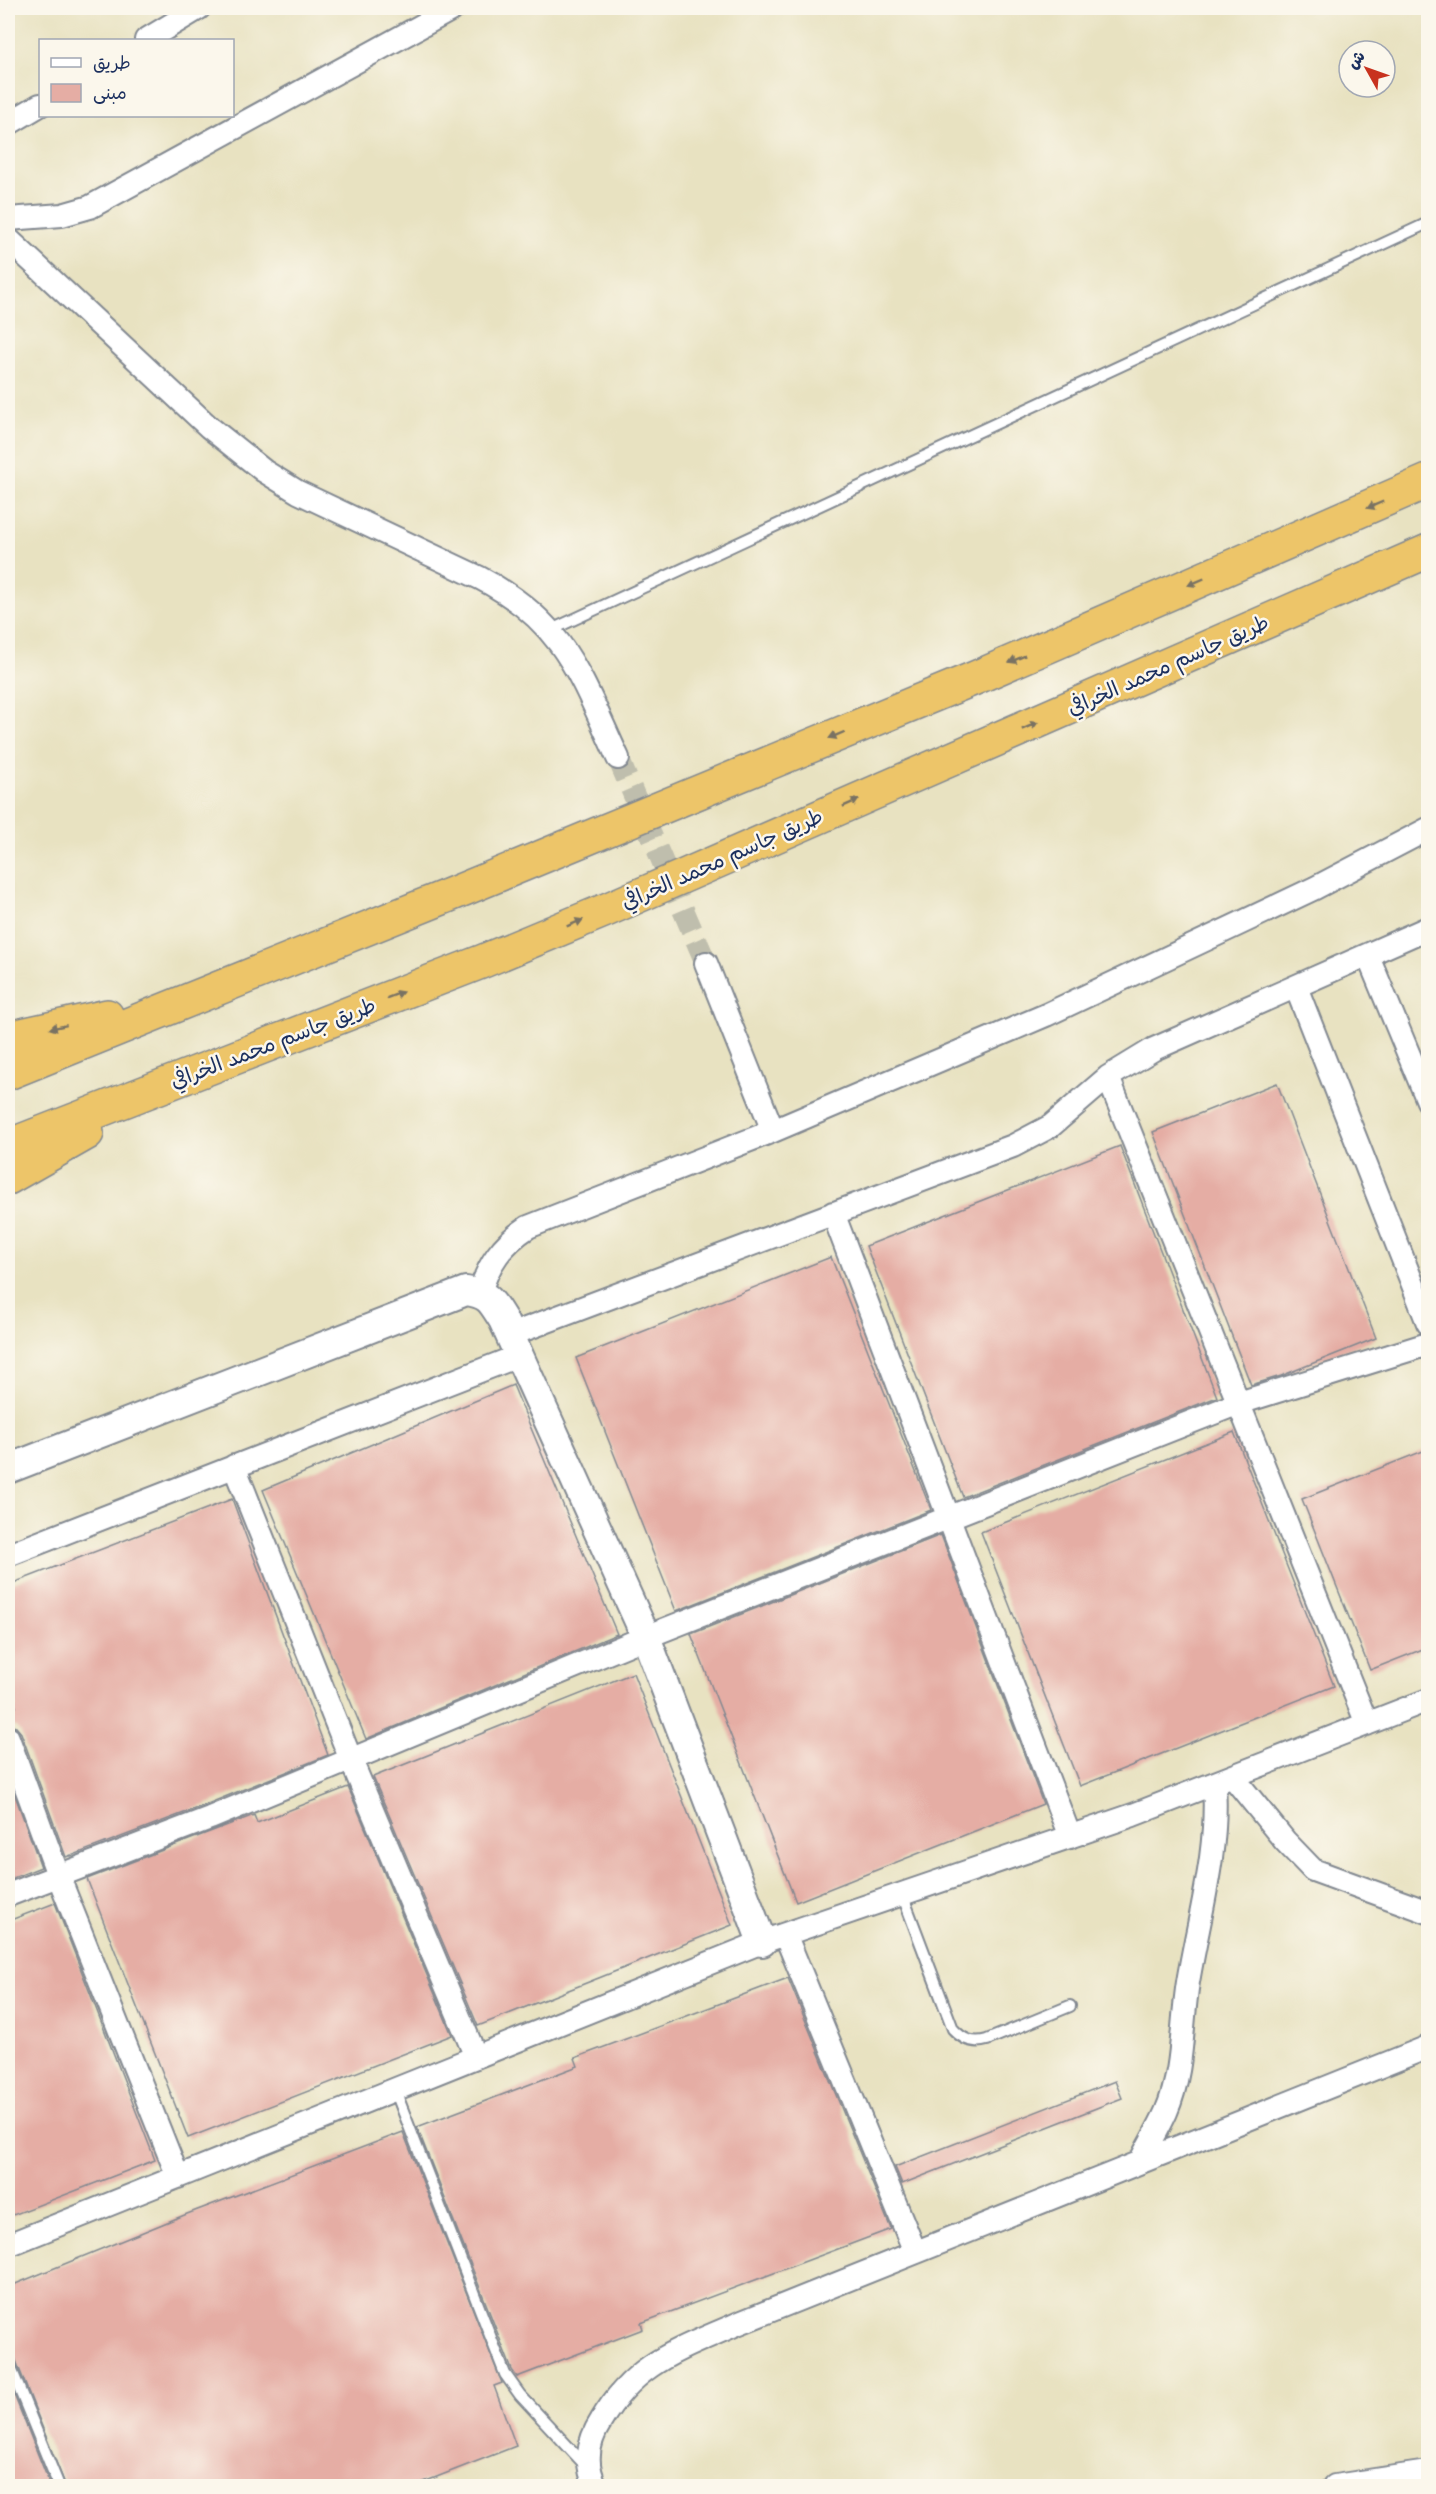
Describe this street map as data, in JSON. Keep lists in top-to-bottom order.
{
  "streets": {
    "highway": ["طريق جاسم محمد الخرافي"]
  },
  "legend": ["طريق", "مبنى"],
  "north": "top left"
}
